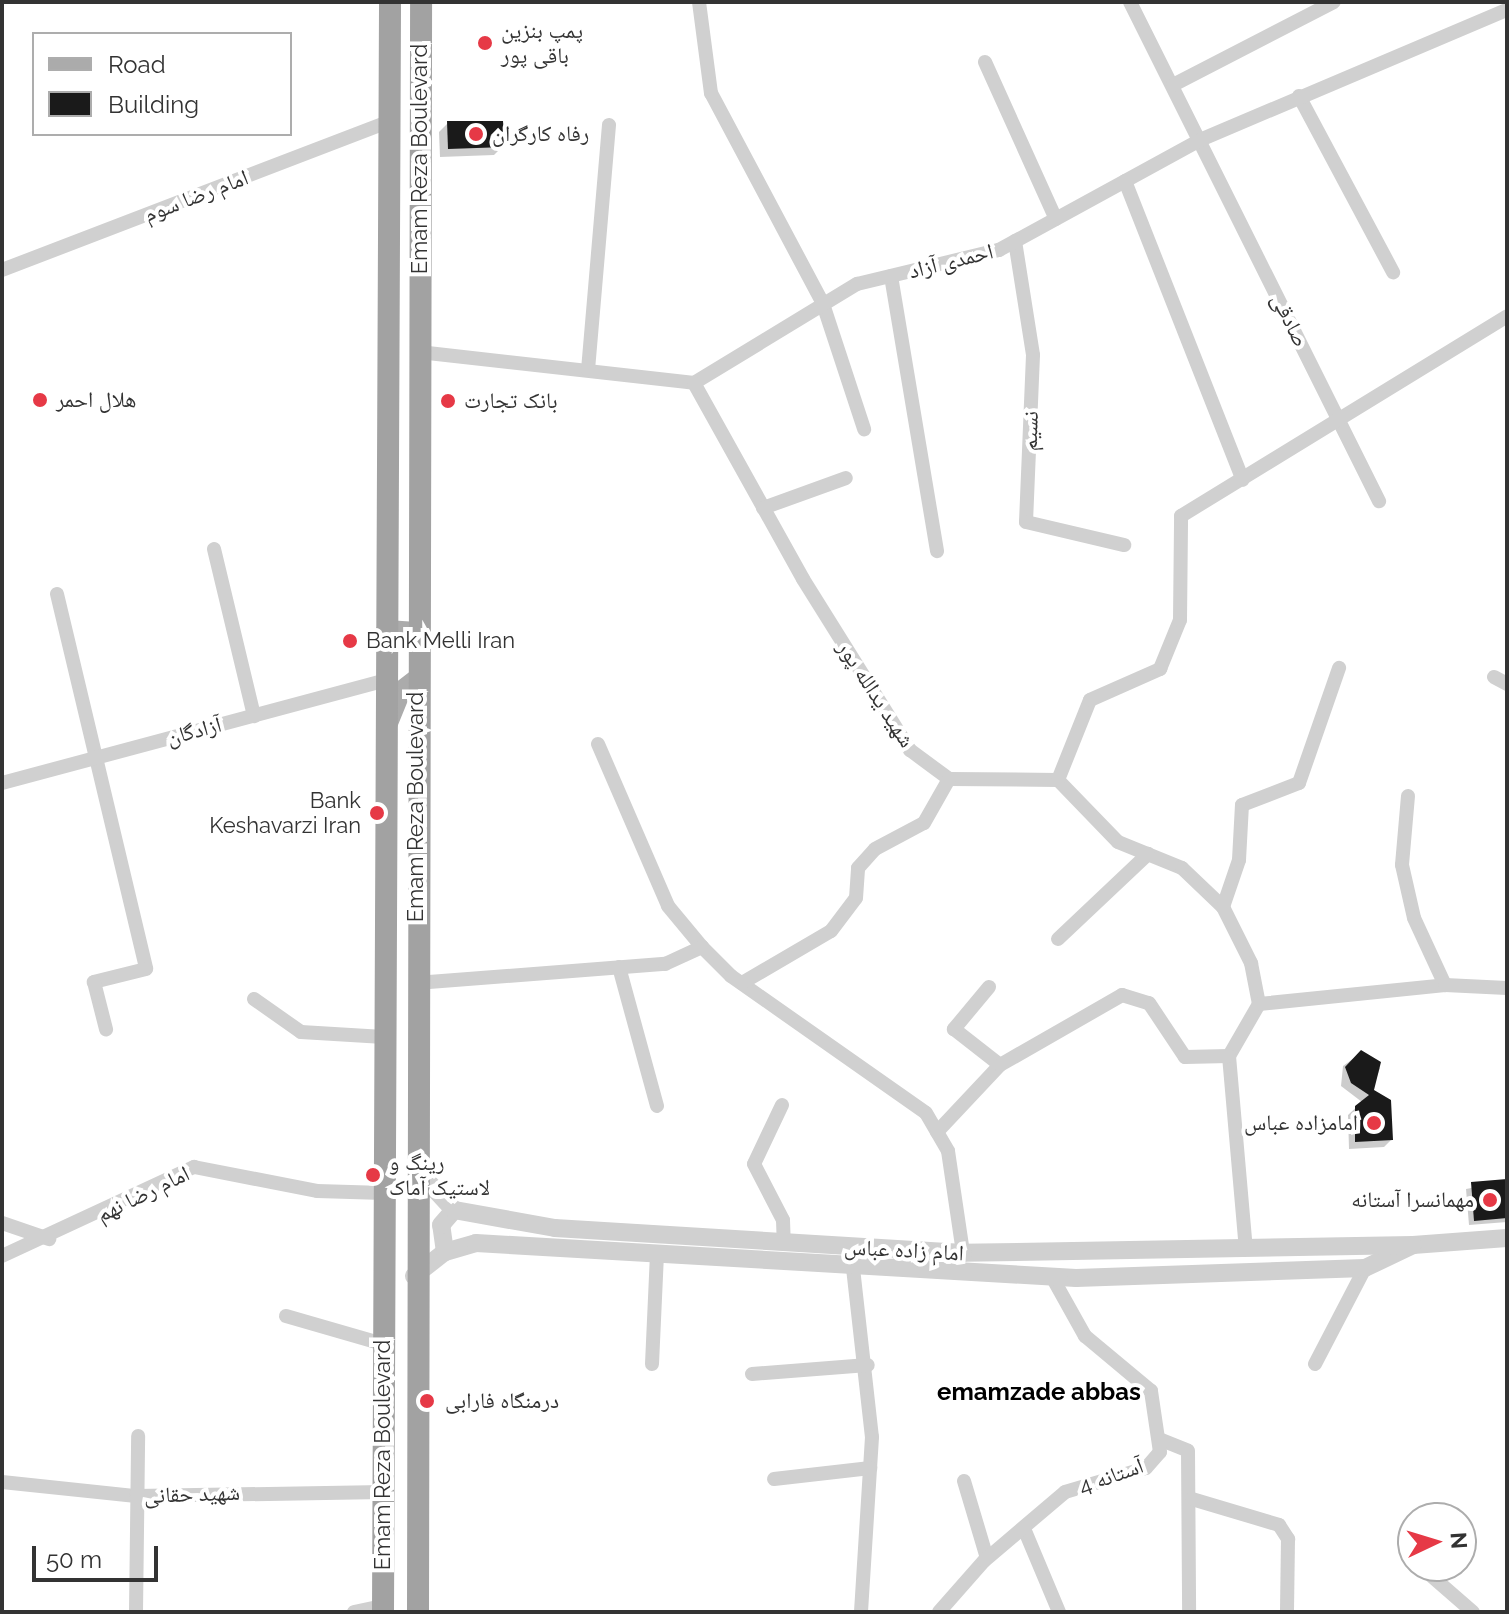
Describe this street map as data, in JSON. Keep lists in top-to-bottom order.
{
  "streets": {
    "highway": ["Emam Reza Boulevard"],
    "street": [
      "امام رضا سوم",
      "احمدی آزاد",
      "صادقی",
      "نسیم",
      "شهید یدالله پور",
      "آزادگان",
      "امام رضا نهم",
      "امام زاده عباس",
      "آستانه 4",
      "شهید حقانی"
    ]
  },
  "crossings": [
    ["Emam Reza Boulevard", "امام رضا سوم"],
    ["Emam Reza Boulevard", "آزادگان"],
    ["Emam Reza Boulevard", "امام رضا نهم"],
    ["Emam Reza Boulevard", "امام زاده عباس"],
    ["Emam Reza Boulevard", "شهید حقانی"],
    ["احمدی آزاد", "صادقی"],
    ["احمدی آزاد", "نسیم"],
    ["احمدی آزاد", "شهید یدالله پور"],
    ["امام زاده عباس", "آستانه 4"]
  ],
  "districts": ["emamzade abbas"],
  "places": [
    "پمپ بنزین باقی پور",
    "رفاه کارگران",
    "هلال احمر",
    "بانک تجارت",
    "Bank Melli Iran",
    "Bank Keshavarzi Iran",
    "امامزاده عباس",
    "رینگ و لاستیک آماک",
    "مهمانسرا آستانه",
    "درمنگاه فارابی"
  ],
  "legend": ["Road", "Building"],
  "scale_bar": "50 m",
  "north": "right"
}
